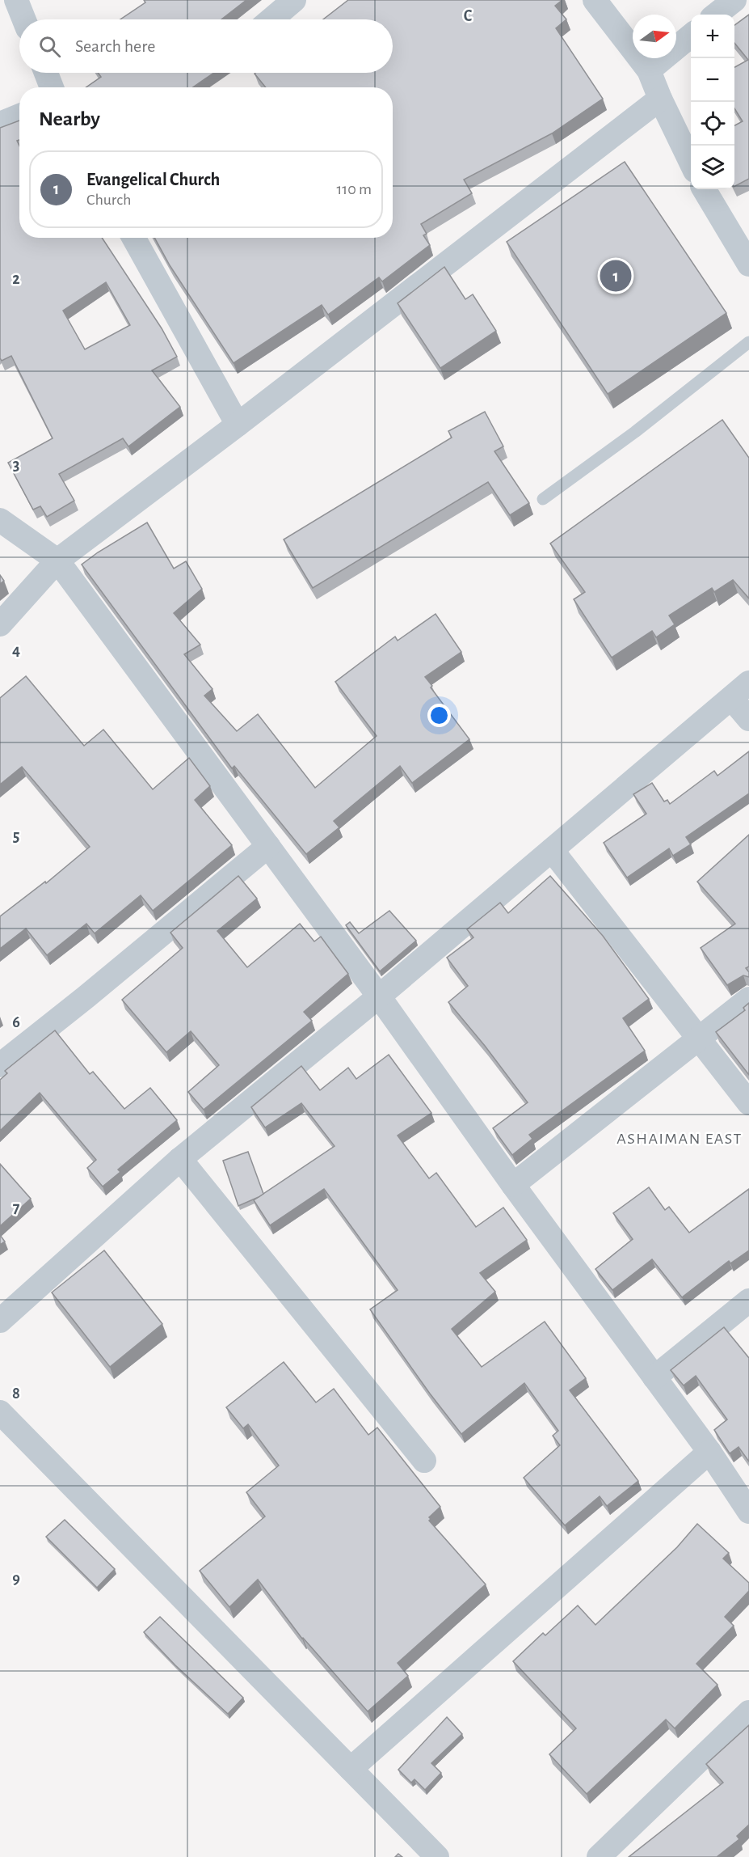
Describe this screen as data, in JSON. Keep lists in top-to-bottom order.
{
  "districts": ["ASHAIMAN EAST"],
  "north": "right",
  "page": {
    "map_buttons": ["+", "−"],
    "search": "Search here",
    "heading": "Nearby",
    "list": [
      {
        "mark": "1",
        "name": "Evangelical Church",
        "note": "Church",
        "value": "110 m"
      }
    ],
    "pins": "1"
  },
  "grid": {
    "columns": ["C"],
    "rows": [
      "2",
      "3",
      "4",
      "5",
      "6",
      "7",
      "8",
      "9"
    ]
  }
}
